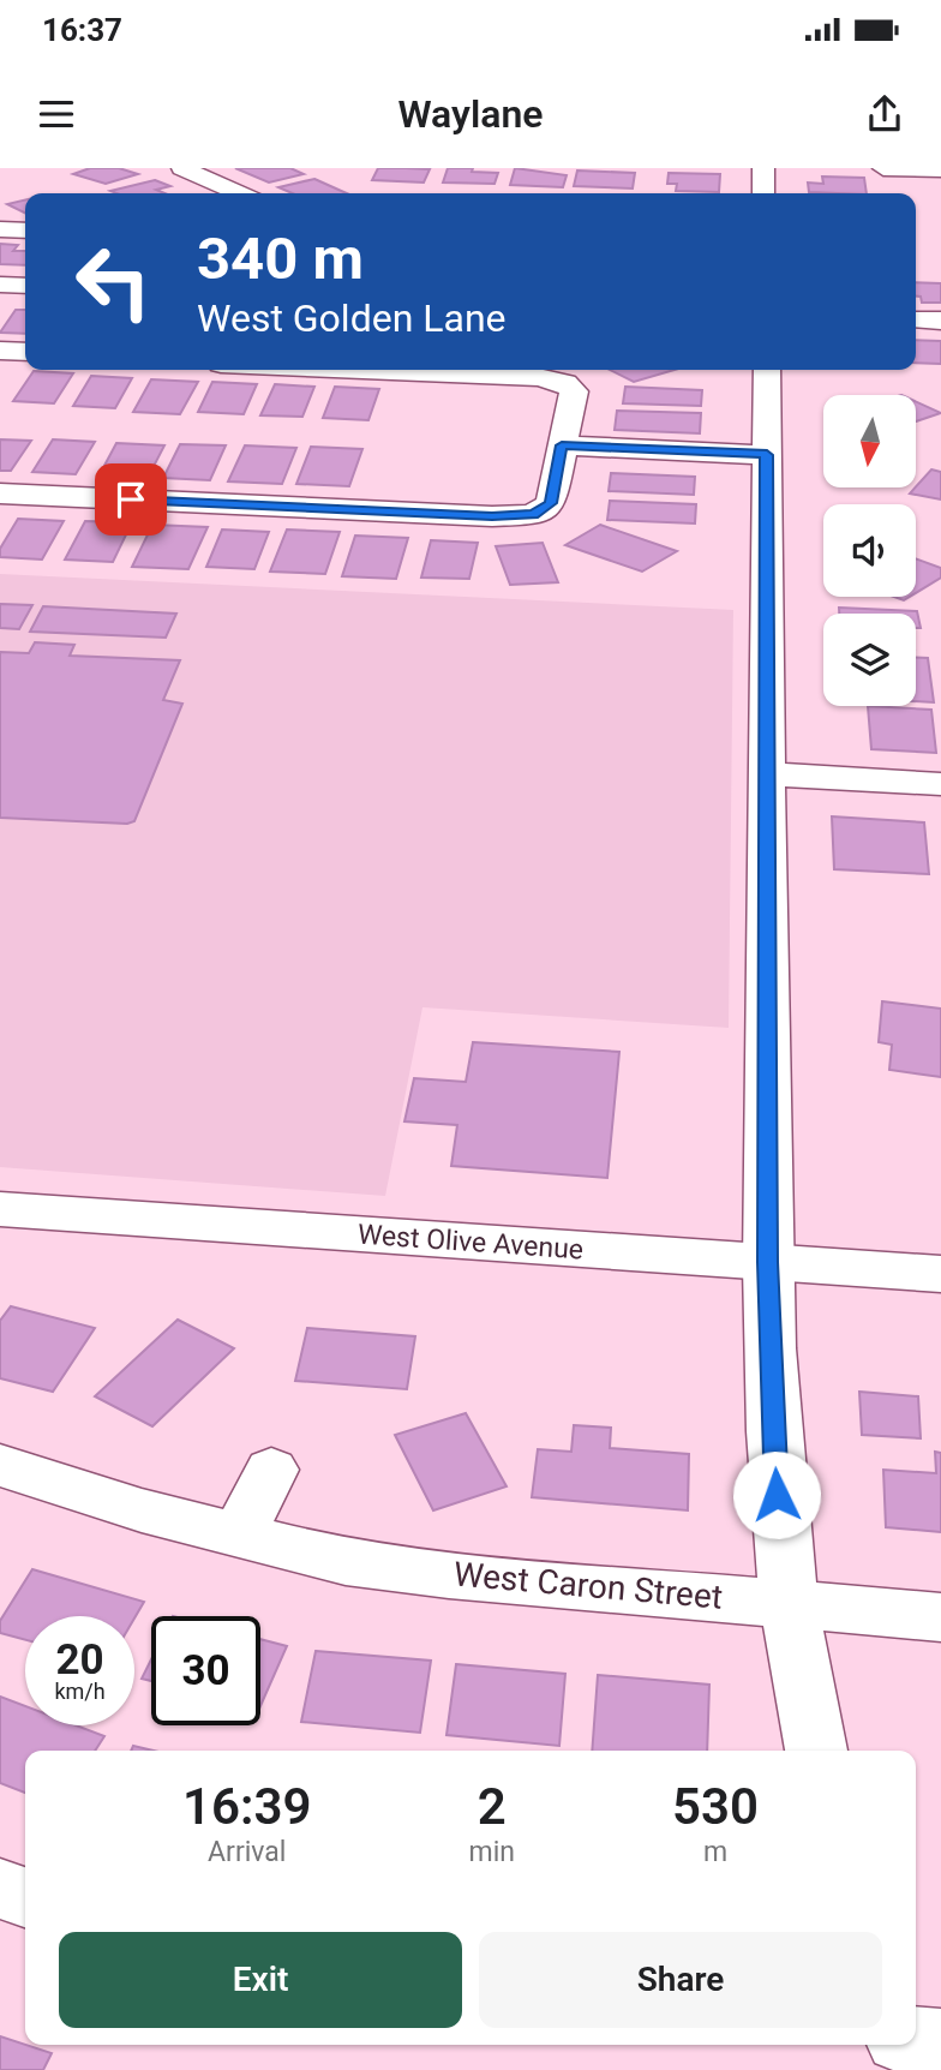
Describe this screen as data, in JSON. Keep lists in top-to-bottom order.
{
  "streets": {
    "street": ["West Olive Avenue", "West Caron Street"]
  },
  "north": "bottom",
  "page": {
    "status": "16:37",
    "header": "Waylane",
    "turn": ["340 m", "West Golden Lane"],
    "speed": "20 km/h",
    "limit": "30",
    "eta": [
      "16:39",
      "Arrival",
      "2",
      "min",
      "530",
      "m"
    ],
    "buttons": ["Exit", "Share"]
  }
}
